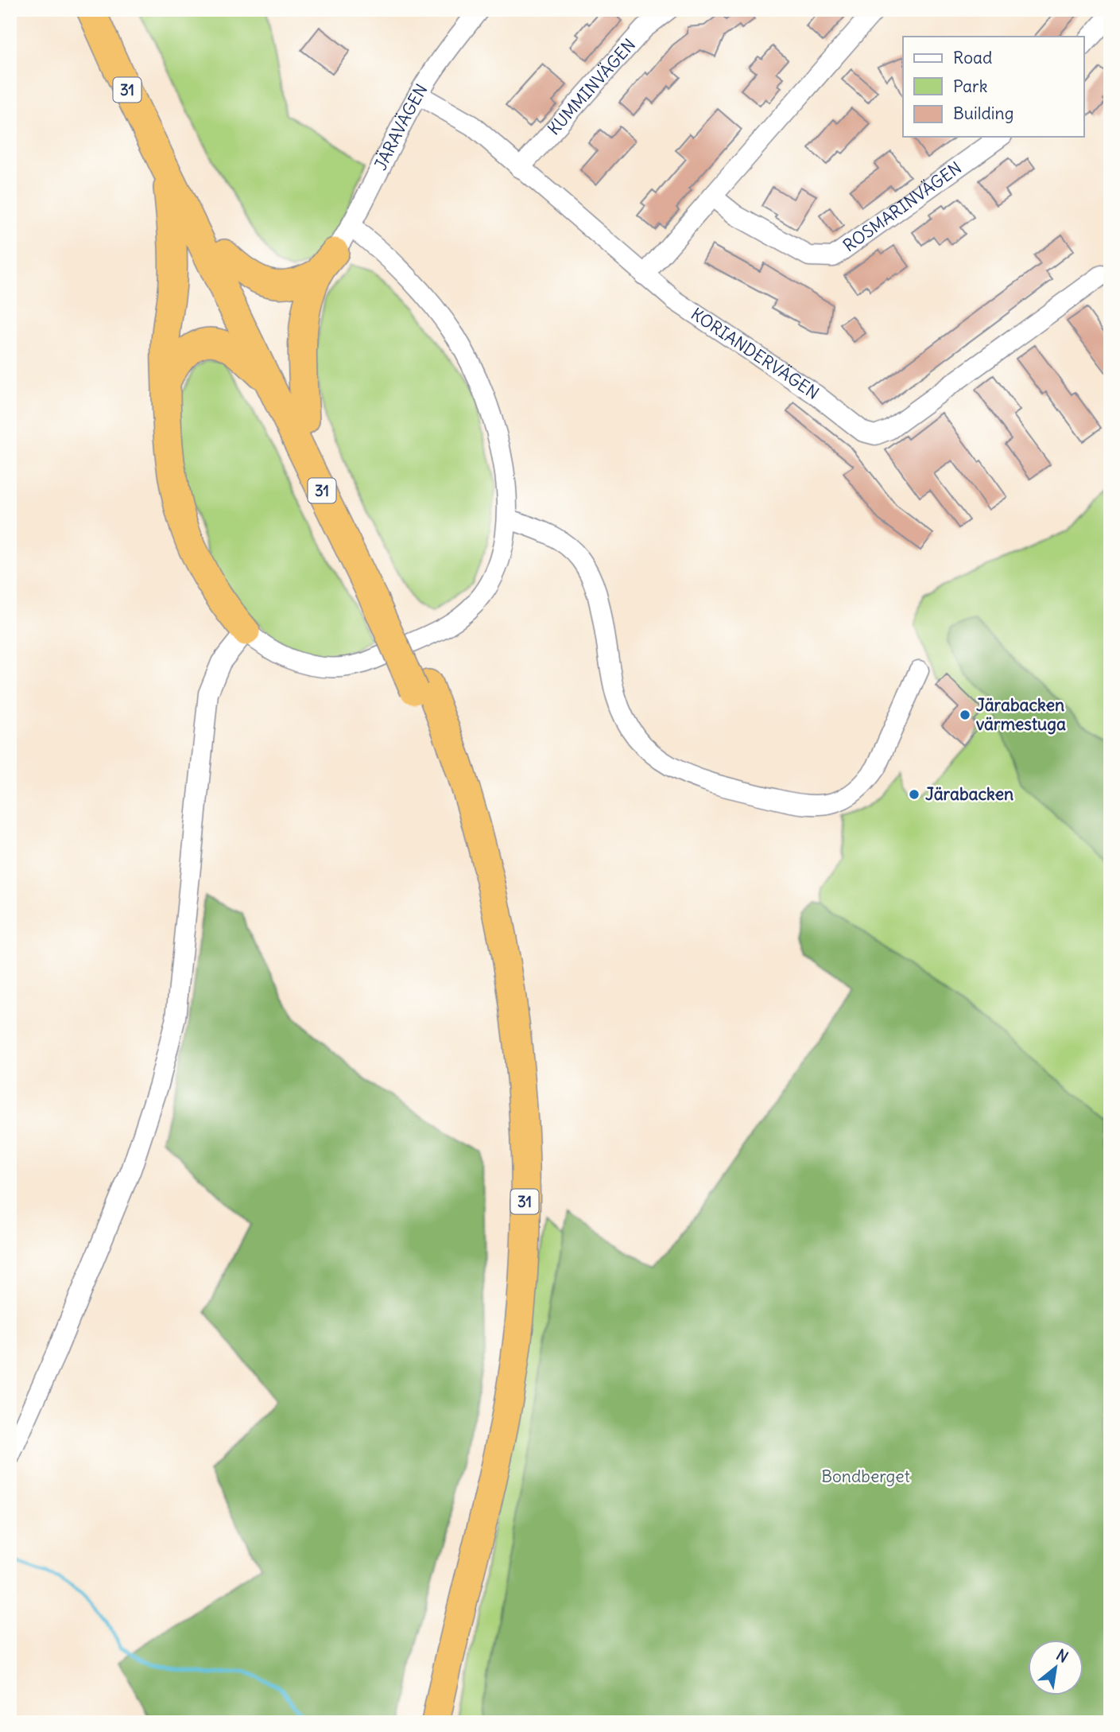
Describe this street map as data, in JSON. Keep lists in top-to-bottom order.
{
  "streets": {
    "highway": ["31"],
    "street": [
      "KUMMINVÄGEN",
      "JÄRAVÄGEN",
      "ROSMARINVÄGEN",
      "KORIANDERVÄGEN"
    ]
  },
  "crossings": [
    ["KUMMINVÄGEN", "KORIANDERVÄGEN"],
    ["JÄRAVÄGEN", "KORIANDERVÄGEN"]
  ],
  "parks": ["Bondberget"],
  "places": ["Järabacken värmestuga", "Järabacken"],
  "legend": ["Road", "Park", "Building"],
  "north": "top right"
}
